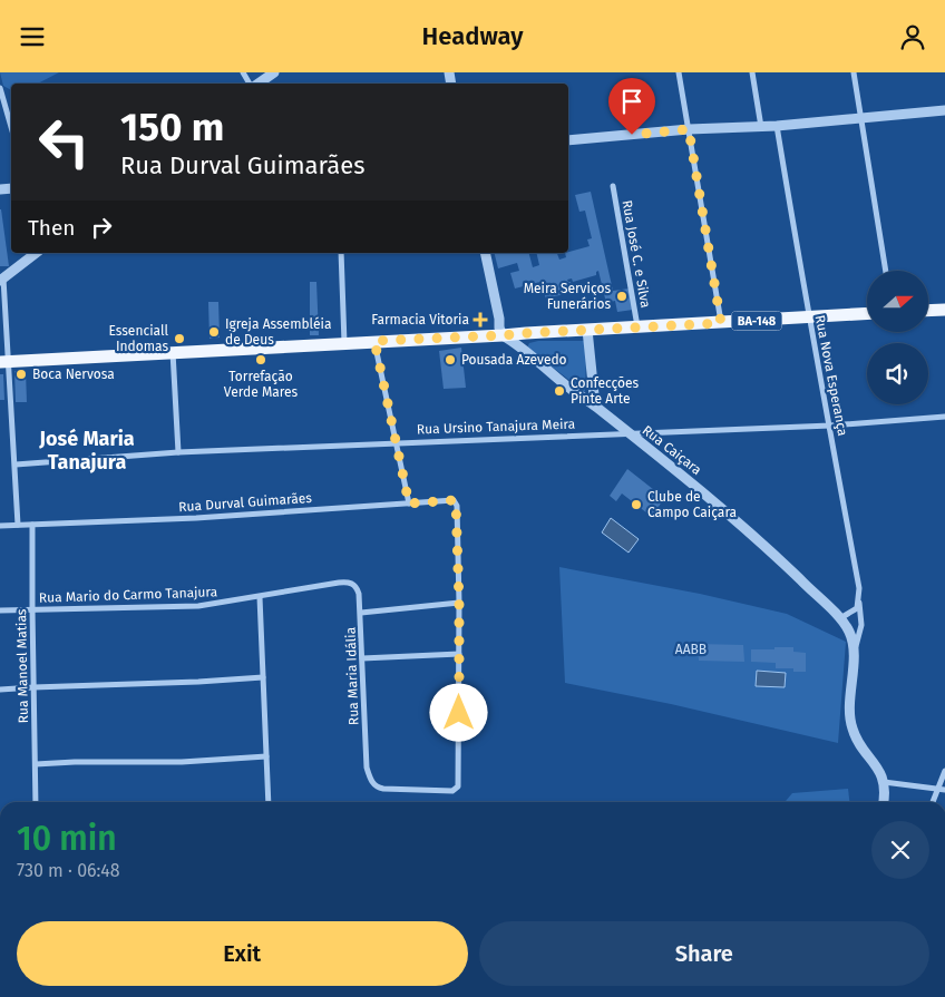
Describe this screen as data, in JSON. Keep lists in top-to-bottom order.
{
  "streets": {
    "main road": ["BA-148"],
    "street": [
      "Rua José C. e Silva",
      "Rua Nova Esperança",
      "Rua Ursino Tanajura Meira",
      "Rua Caiçara",
      "Rua Durval Guimarães",
      "Rua Mario do Carmo Tanajura",
      "Rua Manoel Matias",
      "Rua Maria Idália"
    ]
  },
  "crossings": [
    ["Rua José C. e Silva", "BA-148"],
    ["BA-148", "Rua Nova Esperança"],
    ["BA-148", "Rua Caiçara"],
    ["Rua Nova Esperança", "Rua Ursino Tanajura Meira"],
    ["Rua Ursino Tanajura Meira", "Rua Caiçara"],
    ["Rua Durval Guimarães", "Rua Manoel Matias"],
    ["Rua Mario do Carmo Tanajura", "Rua Manoel Matias"],
    ["Rua Mario do Carmo Tanajura", "Rua Maria Idália"]
  ],
  "districts": ["José Maria Tanajura"],
  "parks": ["AABB"],
  "places": {
    "other": [
      "Meira Serviços Funerários",
      "Igreja Assembléia de Deus",
      "Essenciall Indomas",
      "Torrefação Verde Mares",
      "Pousada Azevedo",
      "Boca Nervosa",
      "Confecções Pinte Arte",
      "Clube de Campo Caiçara"
    ],
    "health": ["Farmacia Vitoria"]
  },
  "north": "right",
  "page": {
    "header": "Headway",
    "turn": ["150 m", "Rua Durval Guimarães"],
    "then": "Then",
    "heading": ["10 min", "730 m · 06:48"],
    "buttons": ["Exit", "Share"]
  }
}
